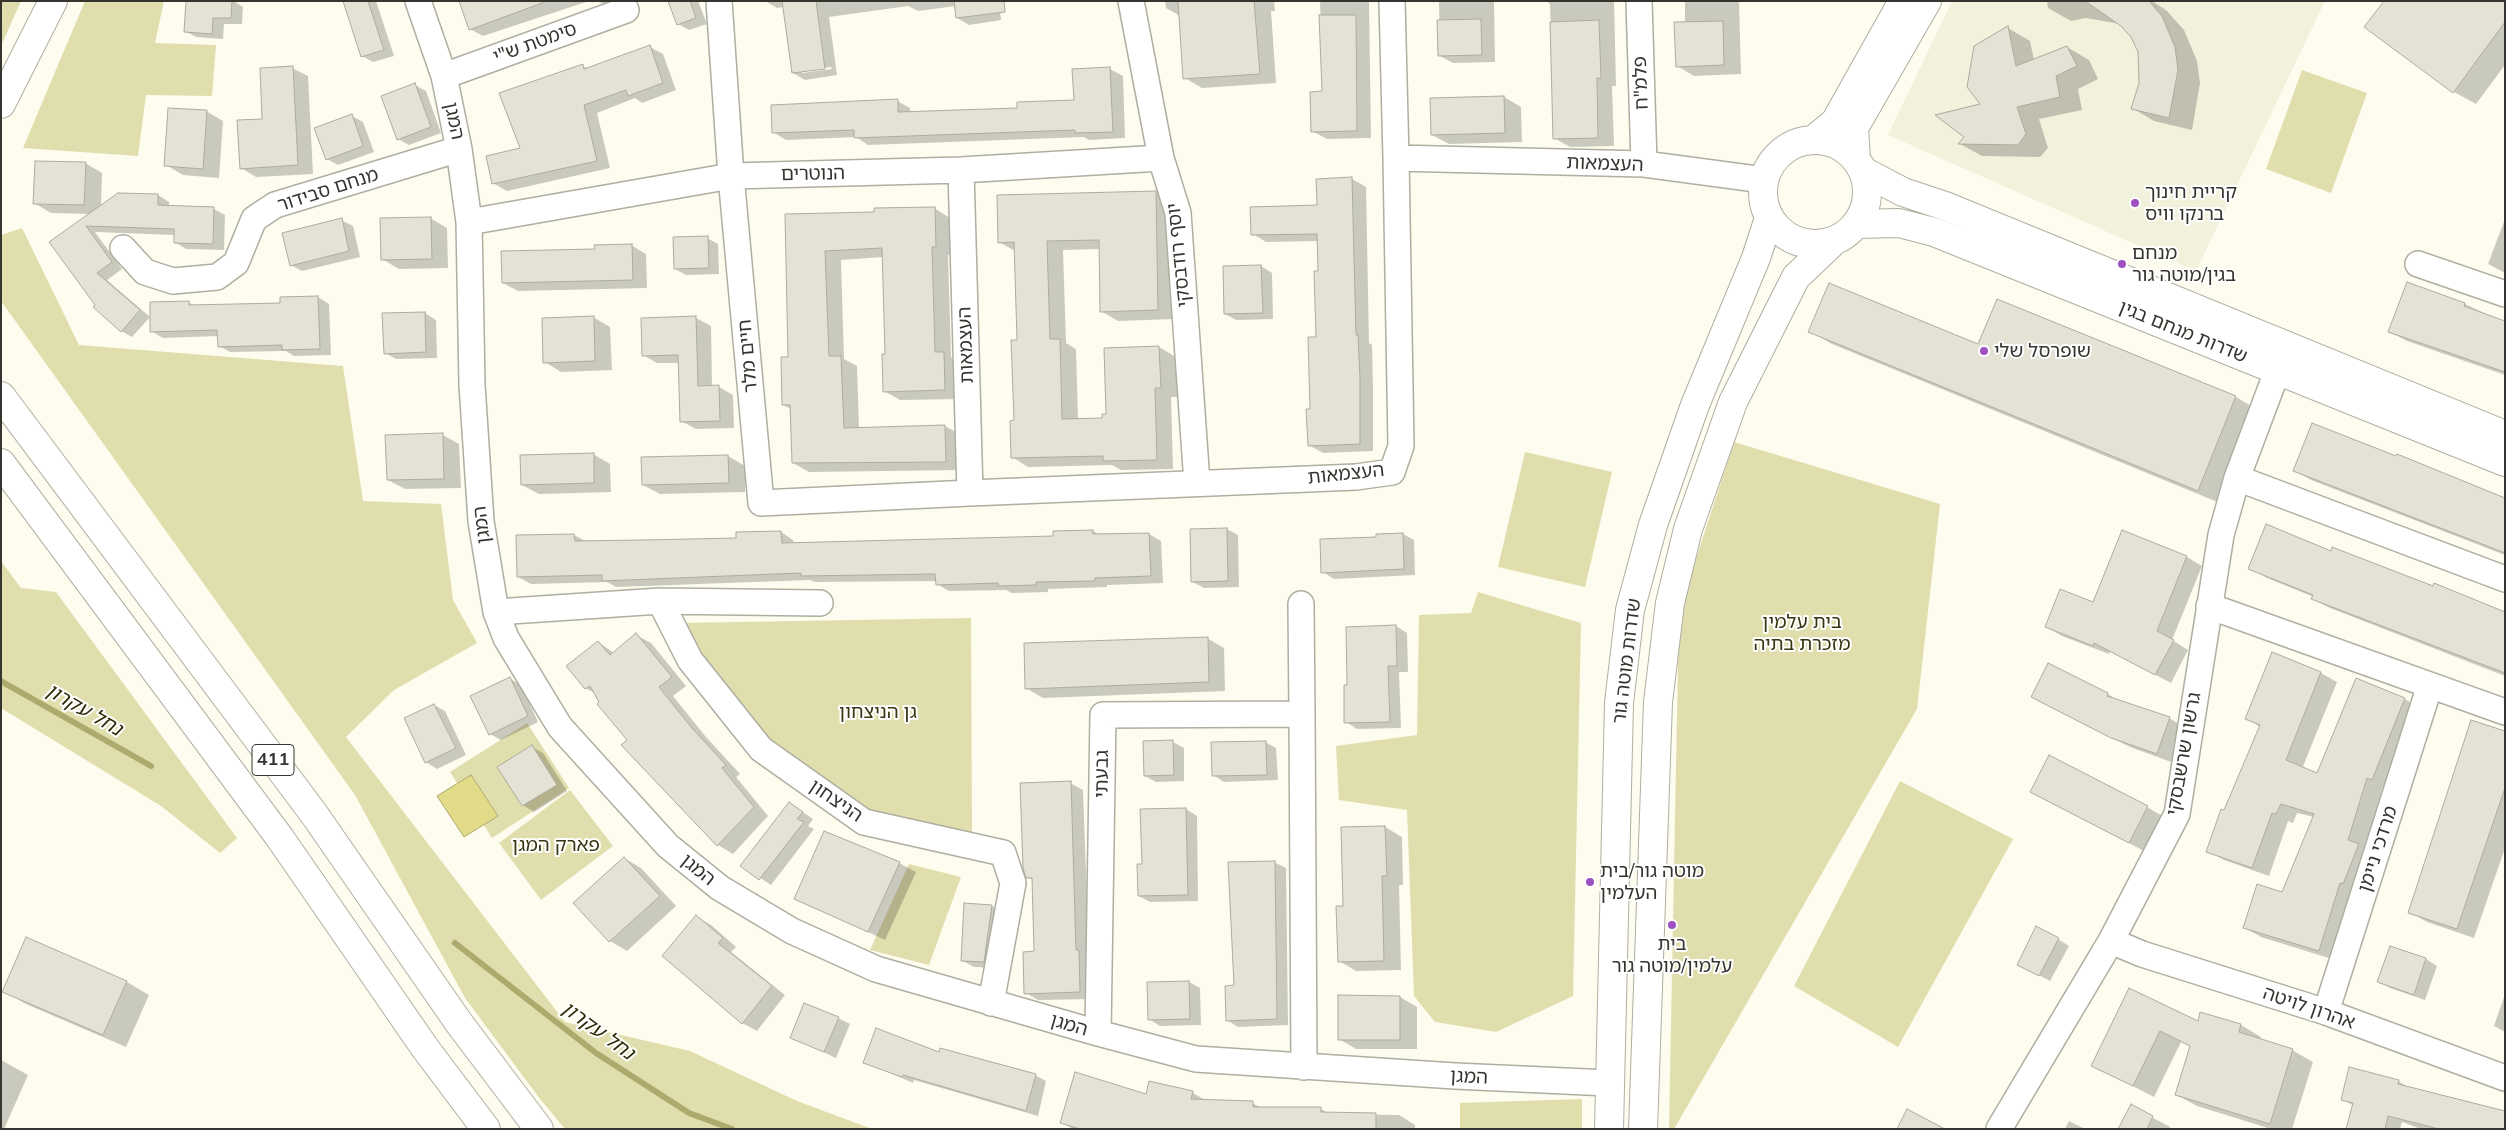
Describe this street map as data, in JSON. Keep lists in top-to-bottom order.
{
  "streets": {
    "street": [
      "סימטת ש\"י",
      "פלמ\"ח",
      "המגן",
      "העצמאות",
      "הנוטרים",
      "מנחם סבידור",
      "יוסף רודבסקי",
      "שדרות מנחם בגין",
      "חיים מלר",
      "שדרות מוטה גור",
      "גרשון שרשבסקי",
      "411",
      "גבעתי",
      "הניצחון",
      "מרדכי ניימן",
      "אהרון לויטה"
    ]
  },
  "crossings": [
    ["סימטת ש\"י", "המגן"],
    ["פלמ\"ח", "העצמאות"],
    ["המגן", "הנוטרים"],
    ["המגן", "מנחם סבידור"],
    ["המגן", "שדרות מוטה גור"],
    ["המגן", "גבעתי"],
    ["המגן", "הניצחון"],
    ["העצמאות", "הנוטרים"],
    ["העצמאות", "יוסף רודבסקי"],
    ["העצמאות", "שדרות מנחם בגין"],
    ["העצמאות", "חיים מלר"],
    ["העצמאות", "שדרות מוטה גור"],
    ["הנוטרים", "יוסף רודבסקי"],
    ["הנוטרים", "חיים מלר"],
    ["שדרות מנחם בגין", "שדרות מוטה גור"],
    ["שדרות מנחם בגין", "גרשון שרשבסקי"],
    ["גרשון שרשבסקי", "אהרון לויטה"],
    ["מרדכי ניימן", "אהרון לויטה"]
  ],
  "water": ["נחל עקרון"],
  "parks": ["בית עלמין מזכרת בתיה", "גן הניצחון", "פארק המגן"],
  "places": [
    "קריית חינוך ברנקו וויס",
    "מנחם בגין/מוטה גור",
    "שופרסל שלי",
    "מוטה גור/בית העלמין",
    "בית עלמין/מוטה גור"
  ]
}
